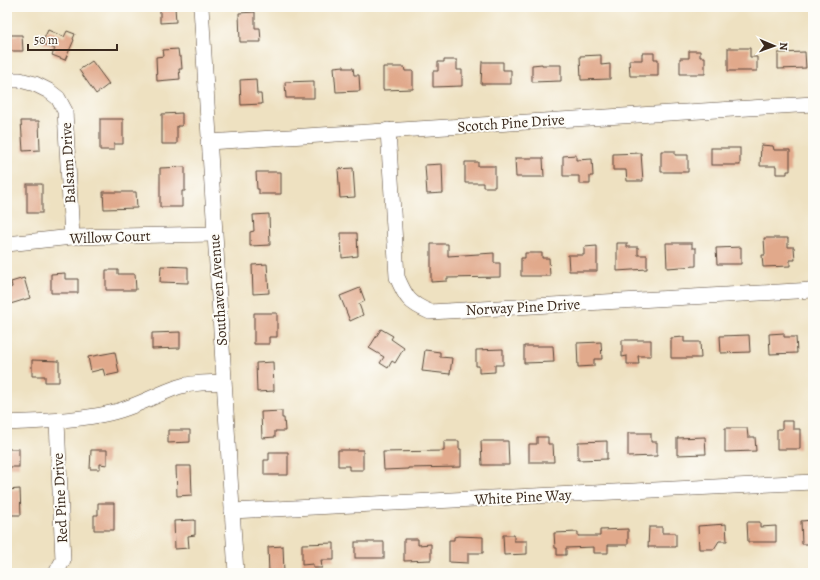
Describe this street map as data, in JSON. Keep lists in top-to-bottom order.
{
  "streets": {
    "street": [
      "Scotch Pine Drive",
      "Balsam Drive",
      "Willow Court",
      "Southaven Avenue",
      "Norway Pine Drive",
      "White Pine Way",
      "Red Pine Drive"
    ]
  },
  "crossings": [
    ["Scotch Pine Drive", "Southaven Avenue"],
    ["Scotch Pine Drive", "Norway Pine Drive"],
    ["Balsam Drive", "Willow Court"],
    ["Willow Court", "Southaven Avenue"],
    ["Southaven Avenue", "White Pine Way"]
  ],
  "scale_bar": "50 m",
  "north": "right"
}
